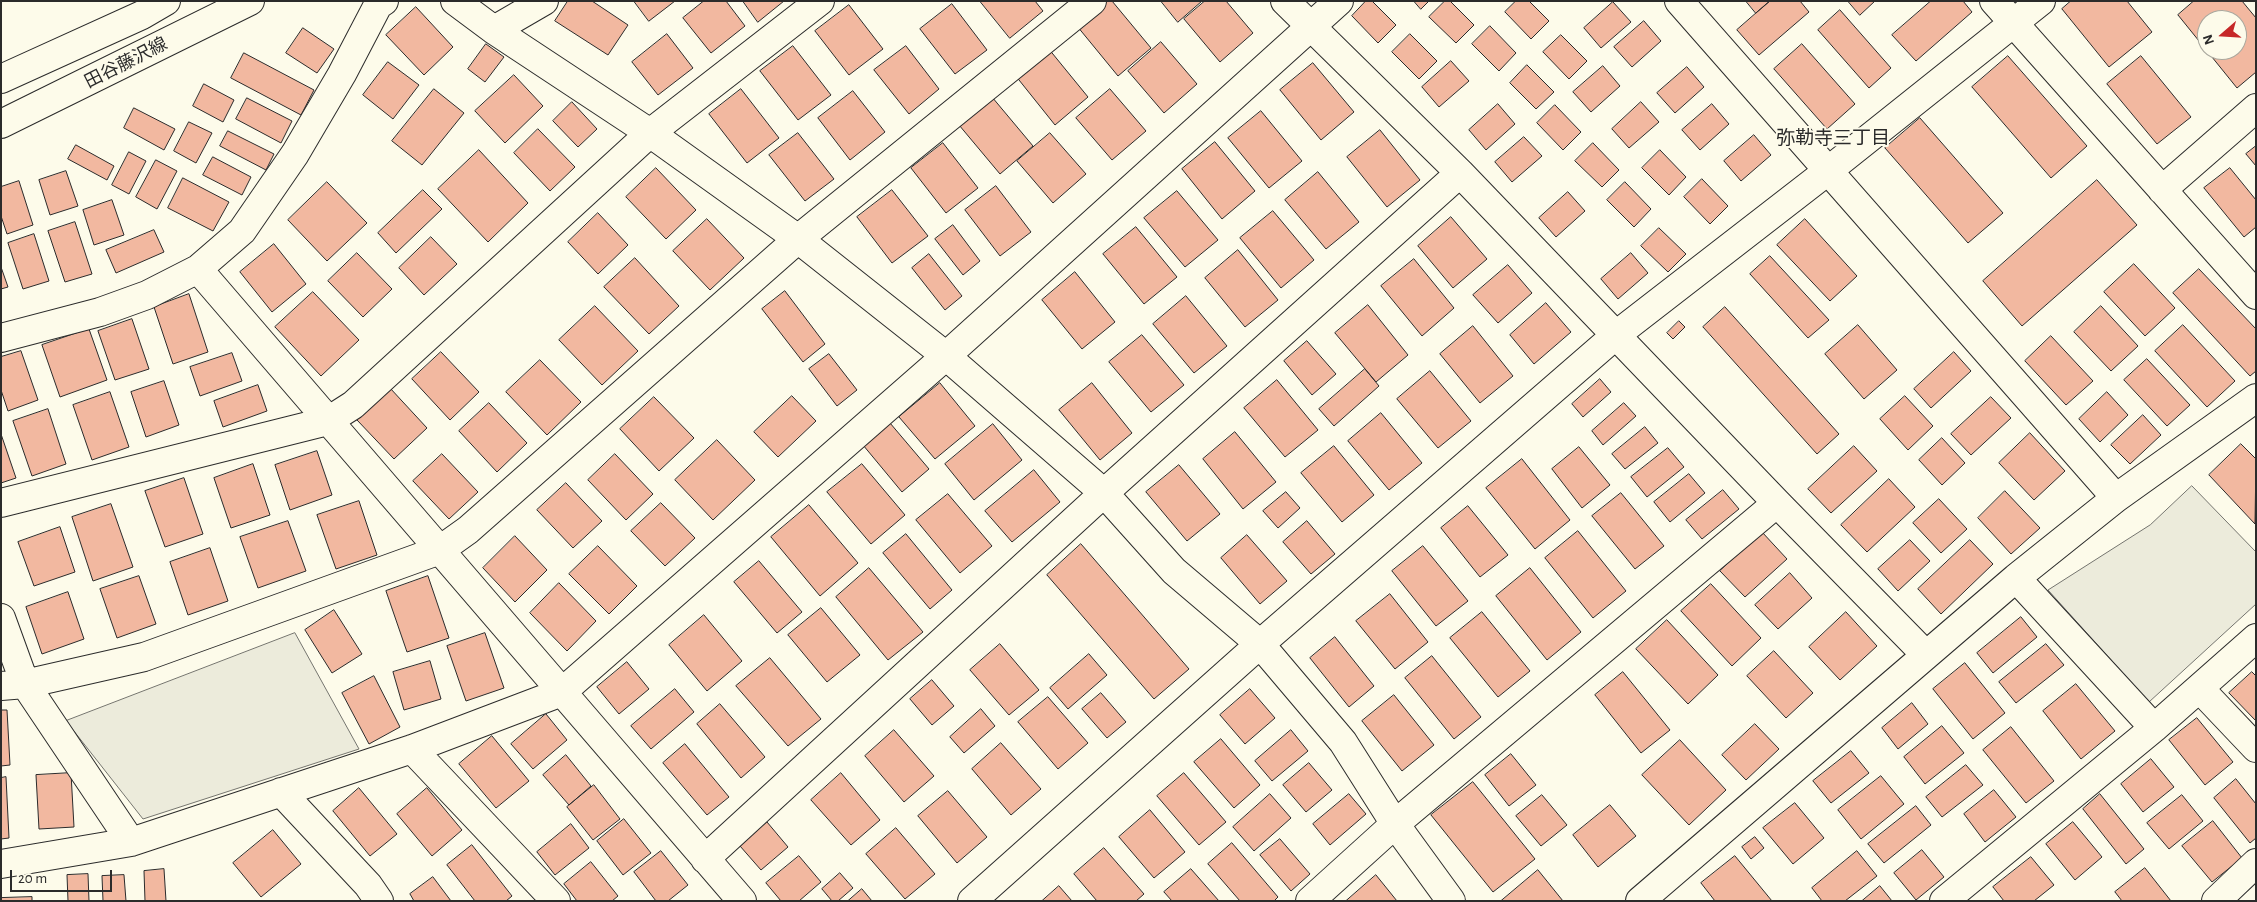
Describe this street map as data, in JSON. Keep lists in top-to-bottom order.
{
  "streets": {
    "street": ["田谷藤沢線"]
  },
  "districts": ["弥勒寺三丁目"],
  "scale_bar": "20 m",
  "north": "left"
}
